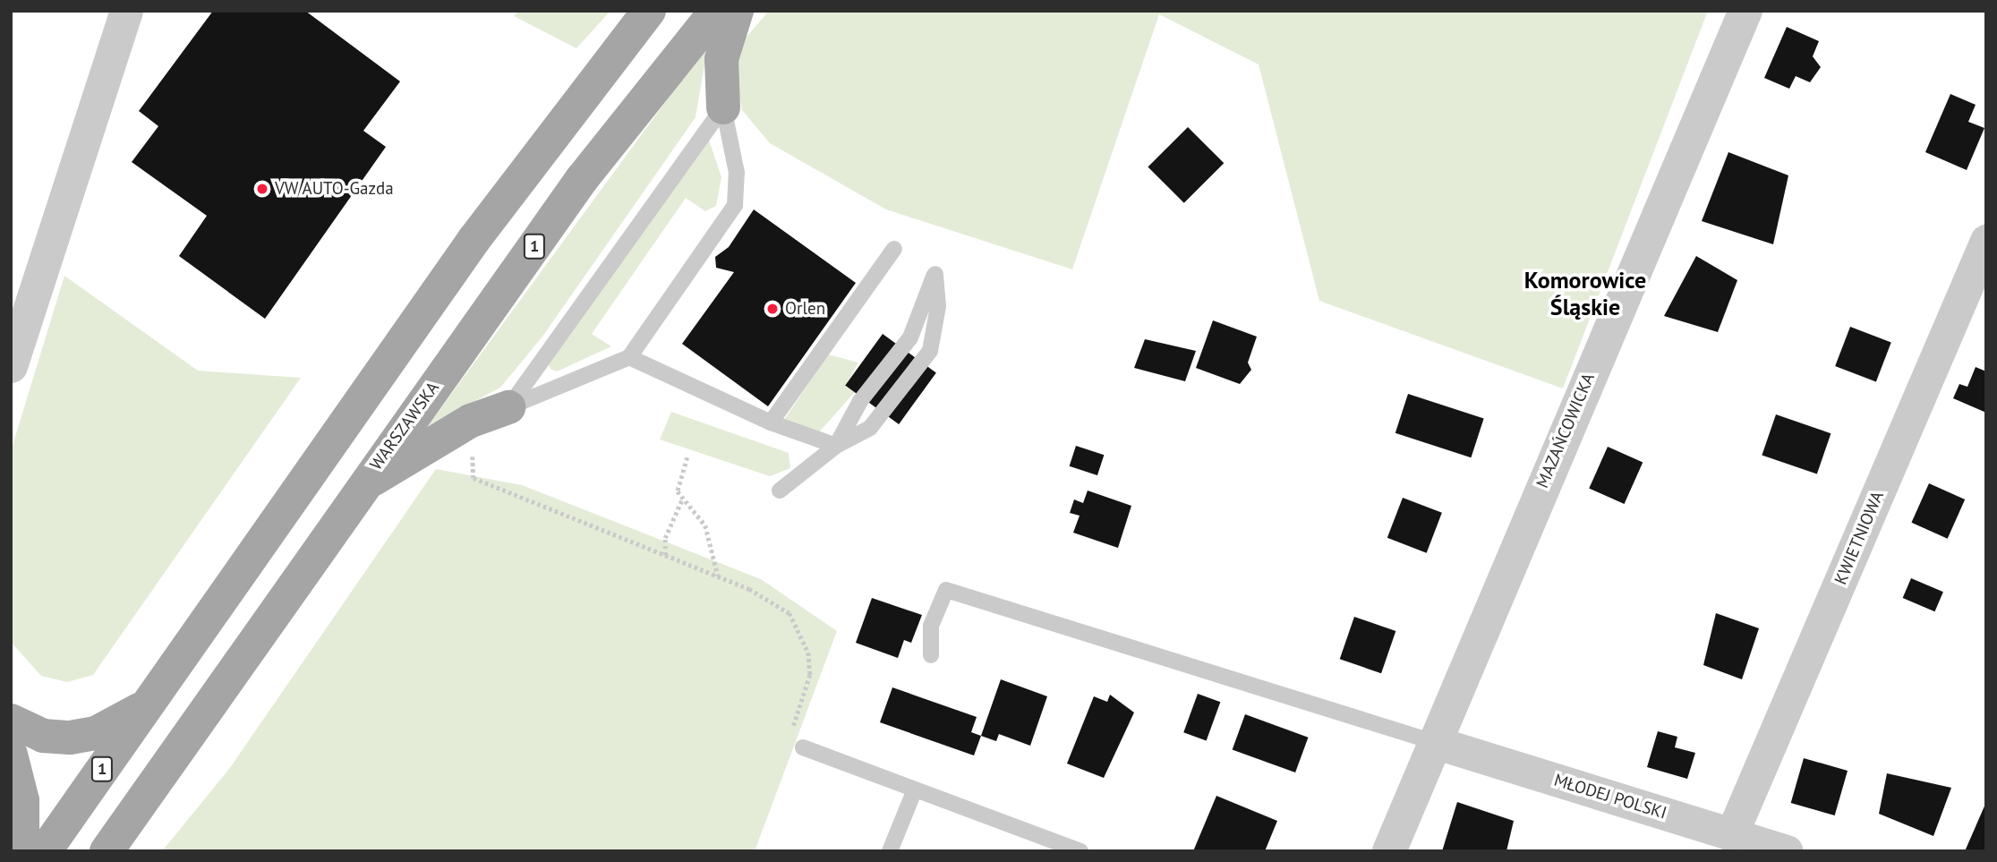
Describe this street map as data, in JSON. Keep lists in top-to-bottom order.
{
  "streets": {
    "main road": ["1", "WARSZAWSKA"],
    "street": ["MAZAŃCOWICKA", "KWIETNIOWA", "MŁODEJ POLSKI"]
  },
  "crossings": [
    ["MAZAŃCOWICKA", "MŁODEJ POLSKI"],
    ["KWIETNIOWA", "MŁODEJ POLSKI"]
  ],
  "districts": ["Komorowice Śląskie"],
  "places": ["VW AUTO-Gazda", "Orlen"]
}
